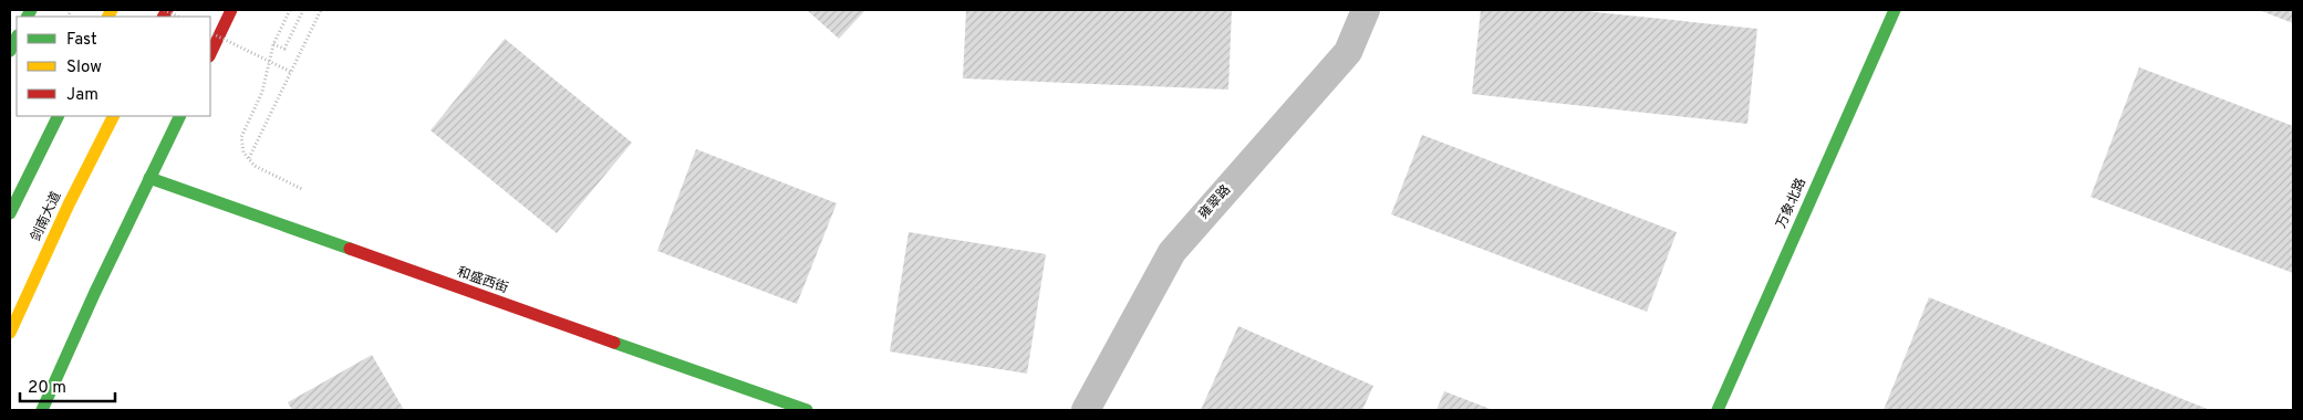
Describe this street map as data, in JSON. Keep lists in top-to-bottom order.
{
  "streets": {
    "main road": ["万象北路", "剑南大道", "和盛西街"],
    "street": ["雍翠路"]
  },
  "legend": ["Fast", "Slow", "Jam"],
  "scale_bar": "20 m"
}
